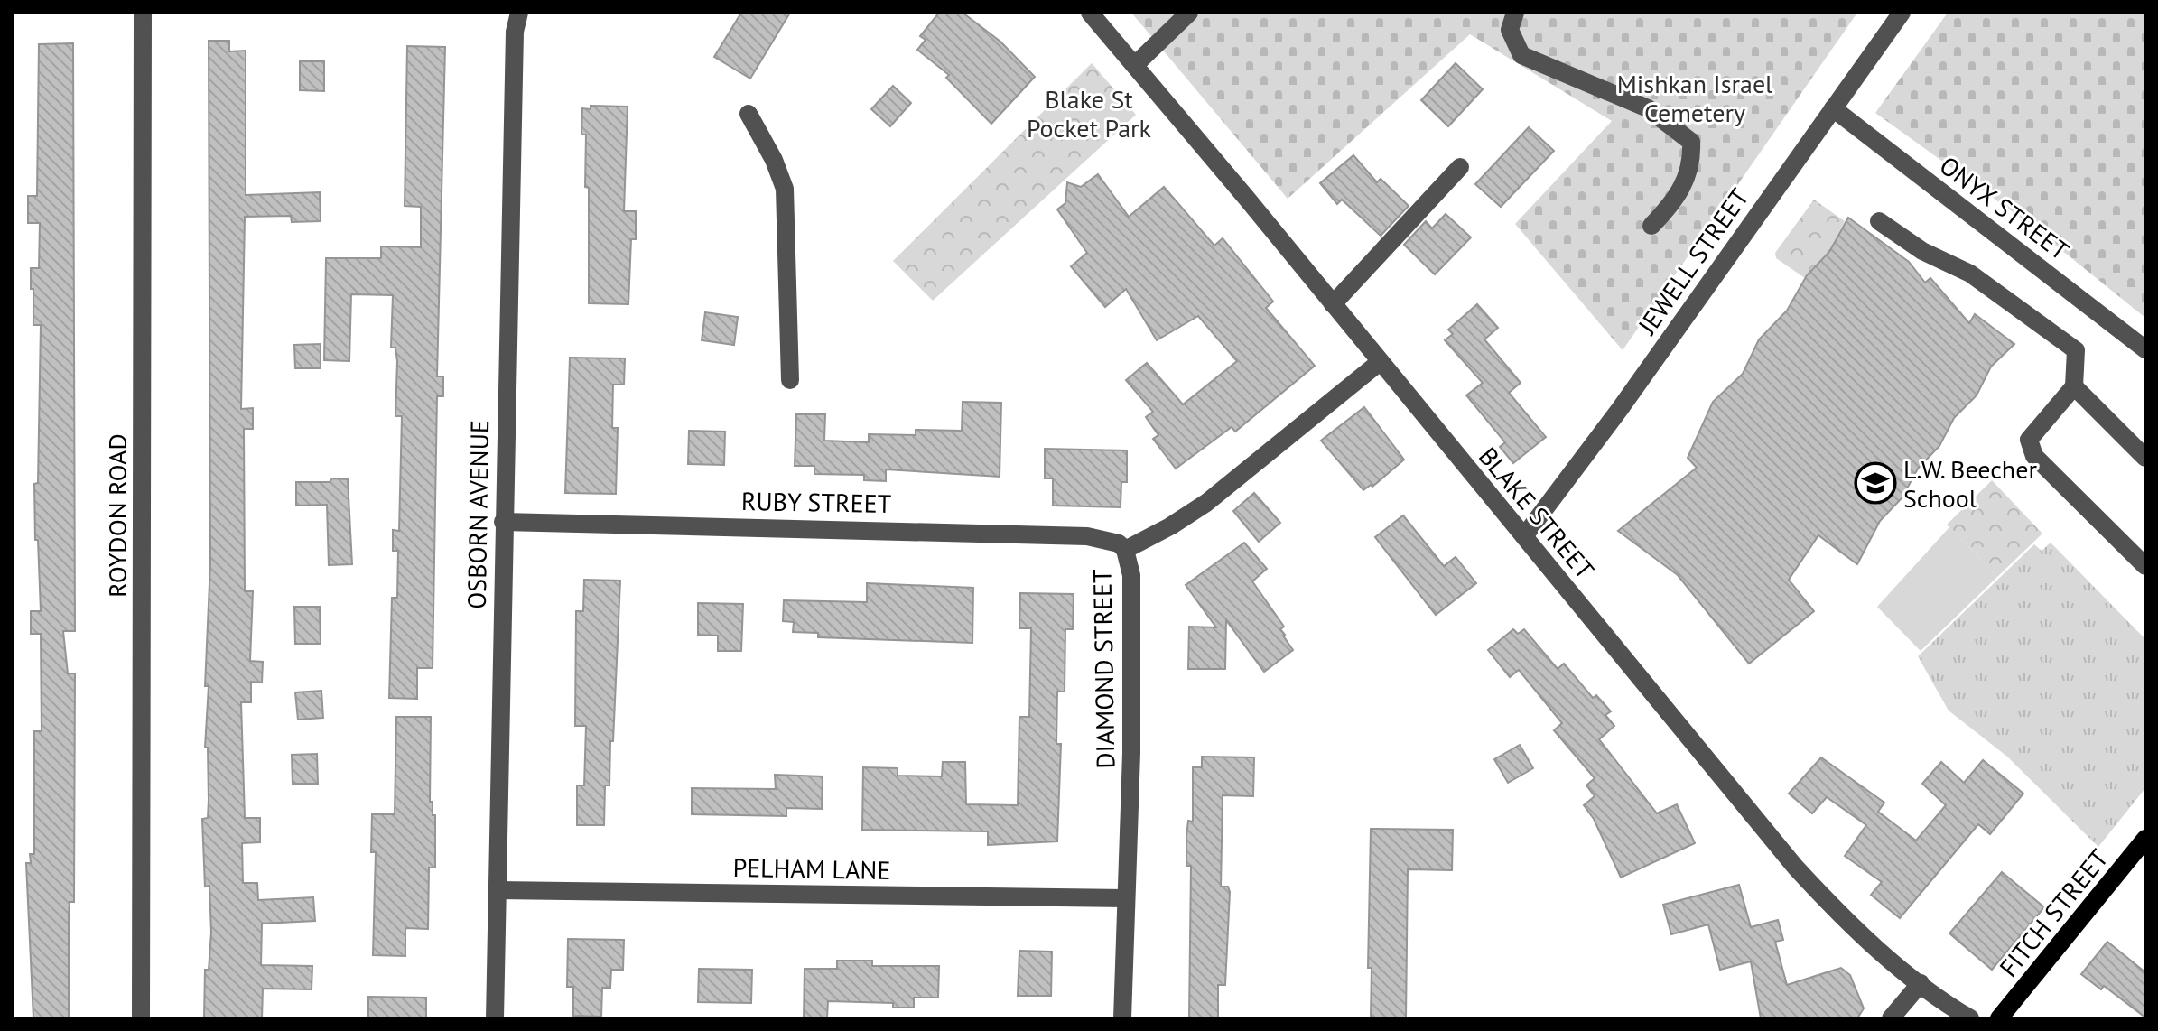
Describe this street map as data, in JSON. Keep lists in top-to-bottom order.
{
  "streets": {
    "main road": ["FITCH STREET"],
    "street": [
      "ONYX STREET",
      "JEWELL STREET",
      "RUBY STREET",
      "BLAKE STREET",
      "OSBORN AVENUE",
      "ROYDON ROAD",
      "DIAMOND STREET",
      "PELHAM LANE"
    ]
  },
  "crossings": [
    ["ONYX STREET", "JEWELL STREET"],
    ["JEWELL STREET", "BLAKE STREET"],
    ["RUBY STREET", "OSBORN AVENUE"],
    ["RUBY STREET", "DIAMOND STREET"],
    ["BLAKE STREET", "DIAMOND STREET"],
    ["OSBORN AVENUE", "PELHAM LANE"],
    ["DIAMOND STREET", "PELHAM LANE"]
  ],
  "parks": ["Mishkan Israel Cemetery", "Blake St Pocket Park"],
  "places": {
    "school or university": ["L.W. Beecher School"]
  }
}
